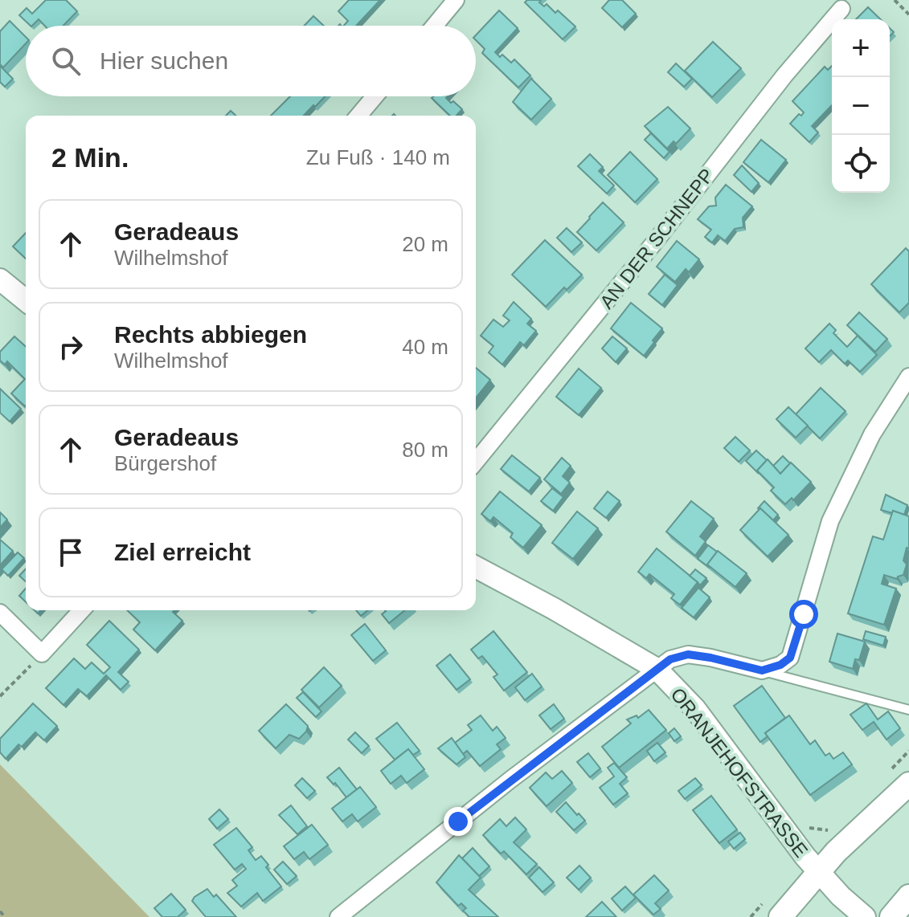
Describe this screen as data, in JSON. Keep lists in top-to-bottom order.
{
  "streets": {
    "street": ["AN DER SCHNEPP", "ORANJEHOFSTRASSE"]
  },
  "page": {
    "map_buttons": ["+", "−"],
    "search": "Hier suchen",
    "heading": ["2 Min.", "Zu Fuß · 140 m"],
    "list": [
      ["Geradeaus", "Wilhelmshof", "20 m"],
      ["Rechts abbiegen", "Wilhelmshof", "40 m"],
      ["Geradeaus", "Bürgershof", "80 m"],
      "Ziel erreicht"
    ]
  }
}
